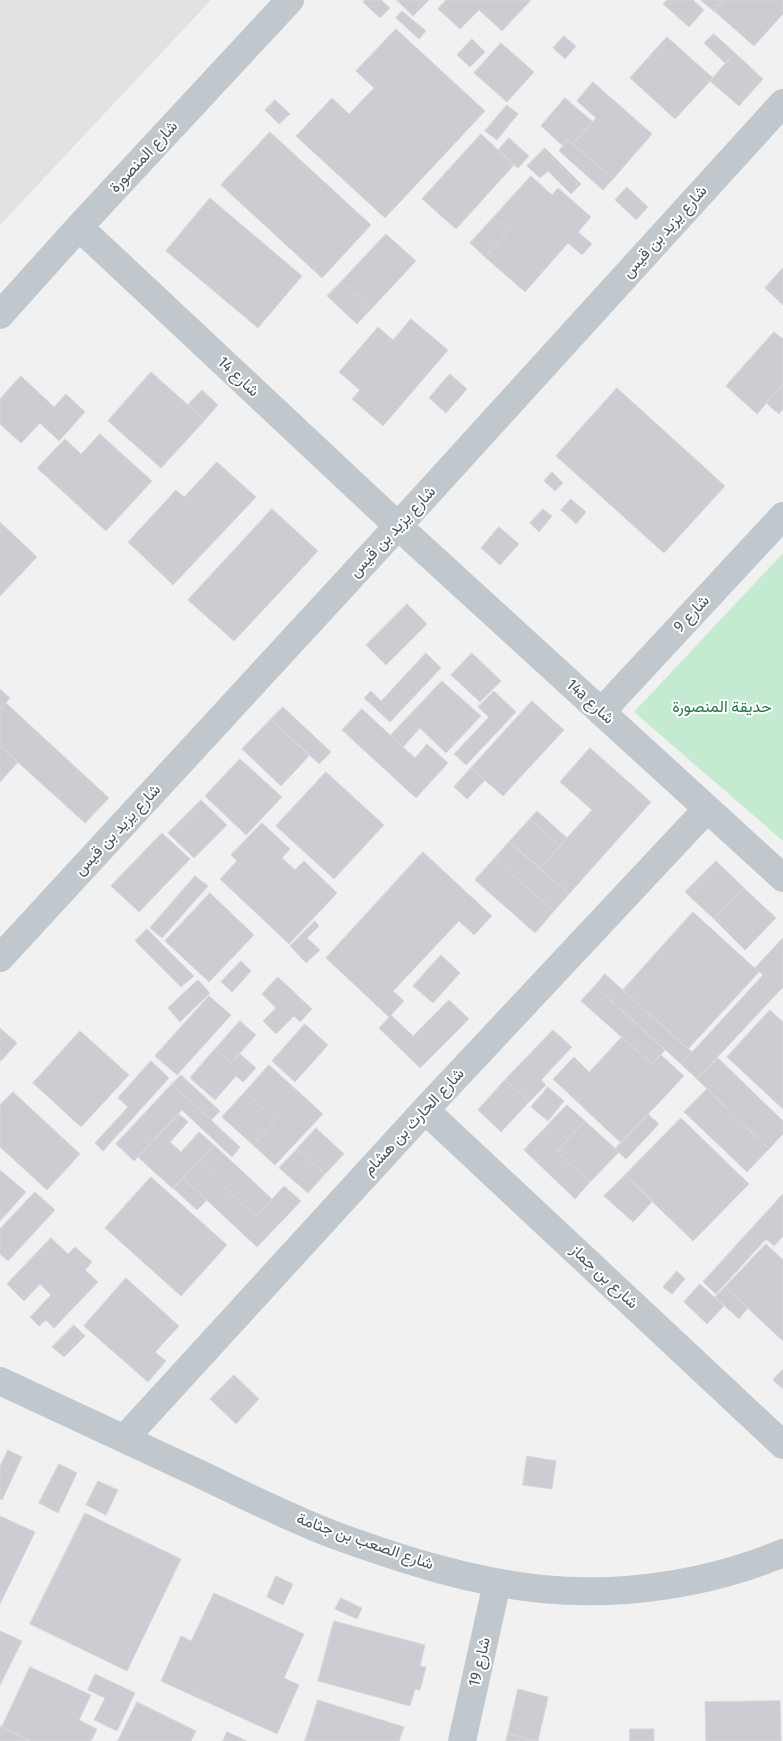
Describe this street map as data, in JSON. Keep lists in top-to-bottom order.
{
  "streets": {
    "street": [
      "شارع المنصورة",
      "شارع يزيد بن قيس",
      "شارع 14",
      "شارع 9",
      "14a شارع",
      "شارع الحارث بن هشام",
      "شارع بن جماز",
      "شارع الصعب بن جثامة",
      "شارع 19"
    ]
  },
  "crossings": [
    ["شارع المنصورة", "شارع 14"],
    ["شارع يزيد بن قيس", "شارع 14"],
    ["شارع يزيد بن قيس", "14a شارع"],
    ["شارع 14", "14a شارع"],
    ["شارع 9", "14a شارع"],
    ["14a شارع", "شارع الحارث بن هشام"],
    ["شارع الحارث بن هشام", "شارع بن جماز"],
    ["شارع الحارث بن هشام", "شارع الصعب بن جثامة"],
    ["شارع الصعب بن جثامة", "شارع 19"]
  ],
  "parks": ["حديقة المنصورة"]
}
